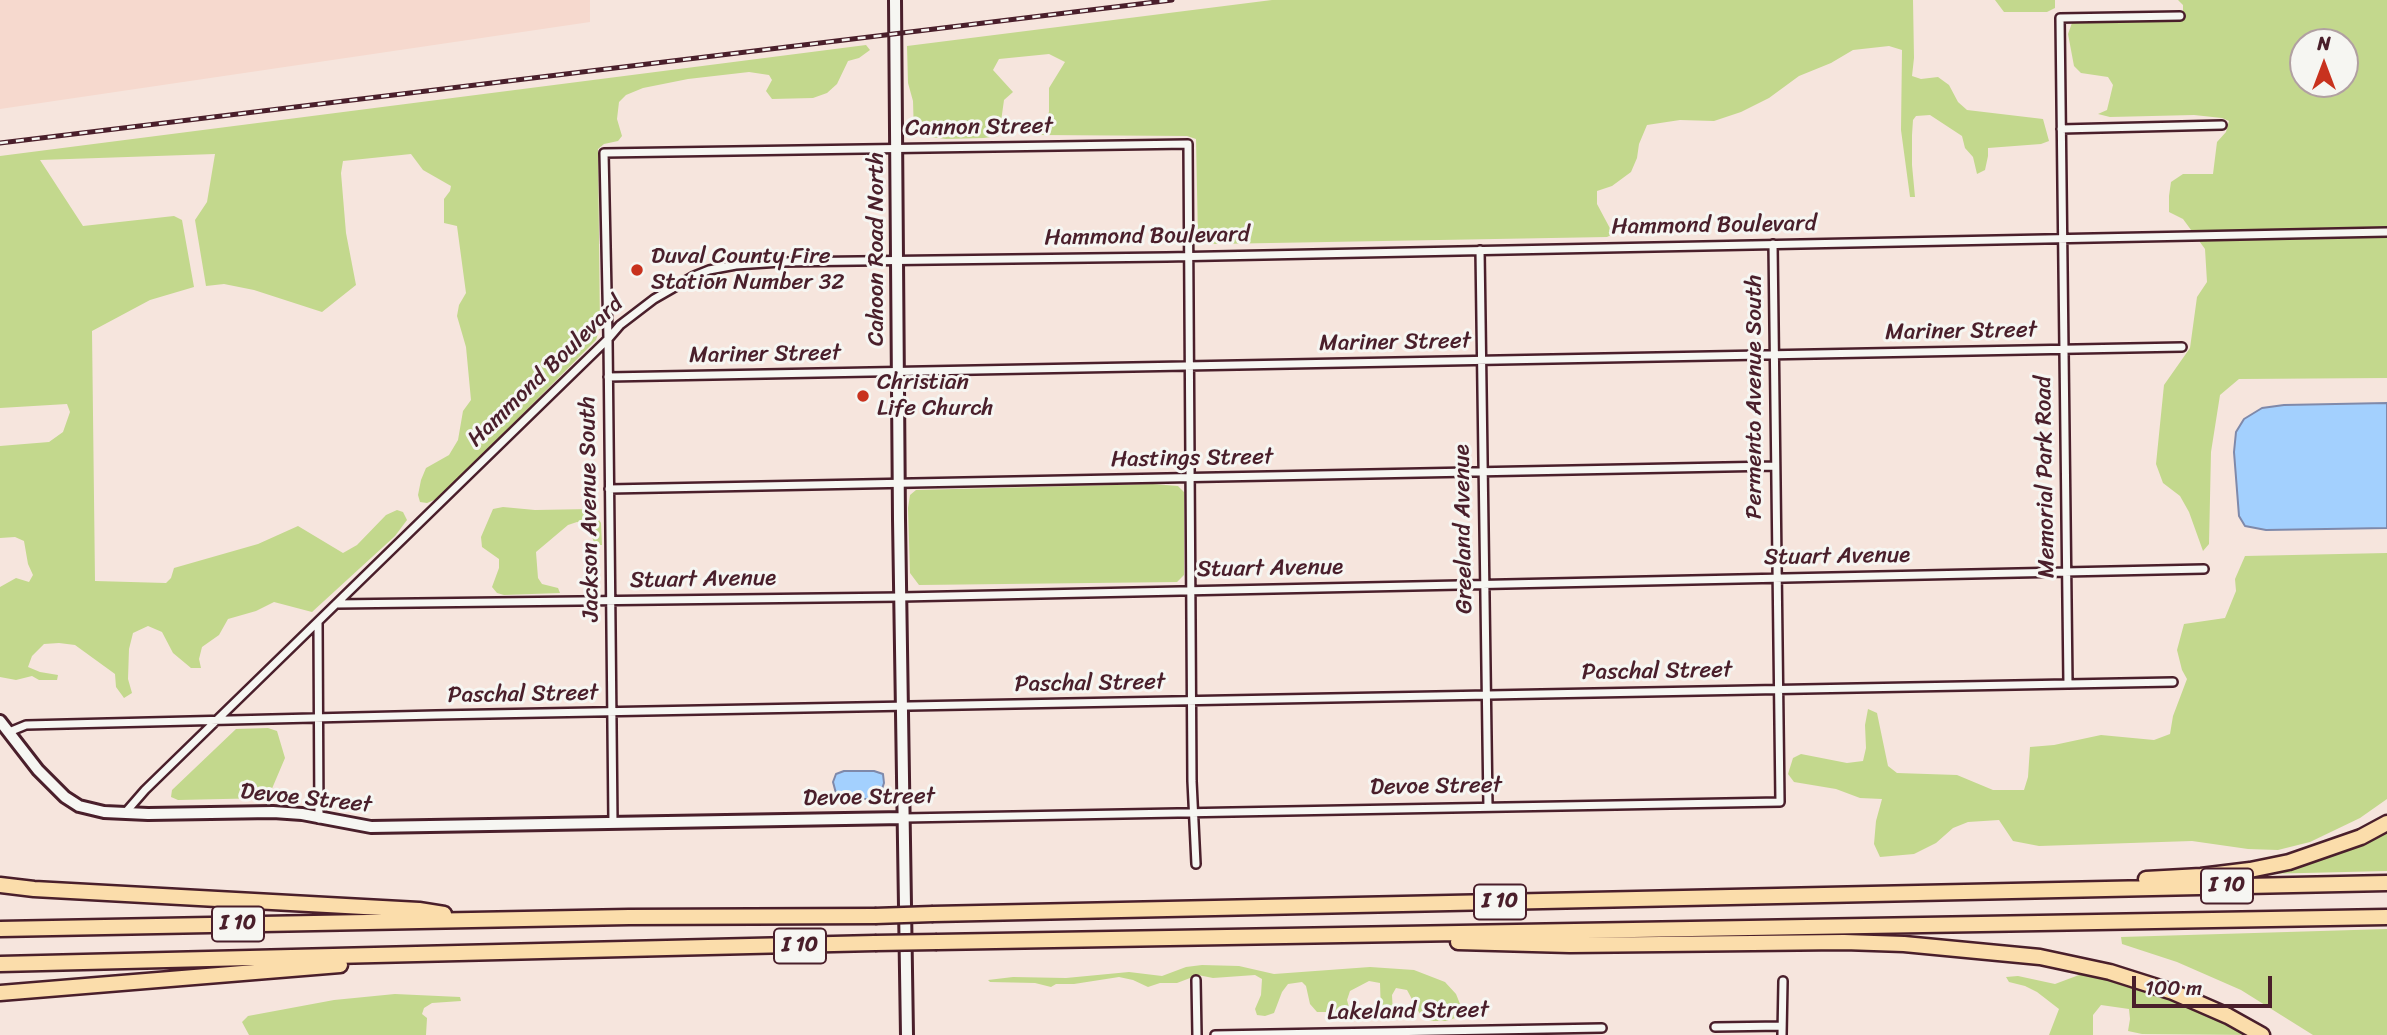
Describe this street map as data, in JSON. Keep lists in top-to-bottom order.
{
  "streets": {
    "highway": ["I 10"],
    "main road": ["Cahoon Road North", "Devoe Street"],
    "street": [
      "Cannon Street",
      "Hammond Boulevard",
      "Mariner Street",
      "Permento Avenue South",
      "Hastings Street",
      "Memorial Park Road",
      "Jackson Avenue South",
      "Greeland Avenue",
      "Stuart Avenue",
      "Paschal Street",
      "Lakeland Street"
    ]
  },
  "crossings": [
    ["Cannon Street", "Hammond Boulevard"],
    ["Cannon Street", "Cahoon Road North"],
    ["Cannon Street", "Jackson Avenue South"],
    ["Hammond Boulevard", "Cahoon Road North"],
    ["Hammond Boulevard", "Permento Avenue South"],
    ["Hammond Boulevard", "Memorial Park Road"],
    ["Hammond Boulevard", "Jackson Avenue South"],
    ["Hammond Boulevard", "Greeland Avenue"],
    ["Hammond Boulevard", "Stuart Avenue"],
    ["Hammond Boulevard", "Paschal Street"],
    ["Hammond Boulevard", "Devoe Street"],
    ["Cahoon Road North", "Mariner Street"],
    ["Cahoon Road North", "Hastings Street"],
    ["Cahoon Road North", "Stuart Avenue"],
    ["Cahoon Road North", "Paschal Street"],
    ["Cahoon Road North", "Devoe Street"],
    ["Mariner Street", "Permento Avenue South"],
    ["Mariner Street", "Memorial Park Road"],
    ["Mariner Street", "Jackson Avenue South"],
    ["Mariner Street", "Greeland Avenue"],
    ["Permento Avenue South", "Hastings Street"],
    ["Permento Avenue South", "Stuart Avenue"],
    ["Permento Avenue South", "Paschal Street"],
    ["Permento Avenue South", "Devoe Street"],
    ["Hastings Street", "Jackson Avenue South"],
    ["Hastings Street", "Greeland Avenue"],
    ["Memorial Park Road", "Stuart Avenue"],
    ["Memorial Park Road", "Paschal Street"],
    ["Jackson Avenue South", "Stuart Avenue"],
    ["Jackson Avenue South", "Paschal Street"],
    ["Jackson Avenue South", "Devoe Street"],
    ["Greeland Avenue", "Stuart Avenue"],
    ["Greeland Avenue", "Paschal Street"],
    ["Greeland Avenue", "Devoe Street"],
    ["Paschal Street", "Devoe Street"]
  ],
  "places": ["Duval County Fire Station Number 32", "Christian Life Church"],
  "scale_bar": "100 m",
  "north": "top"
}
